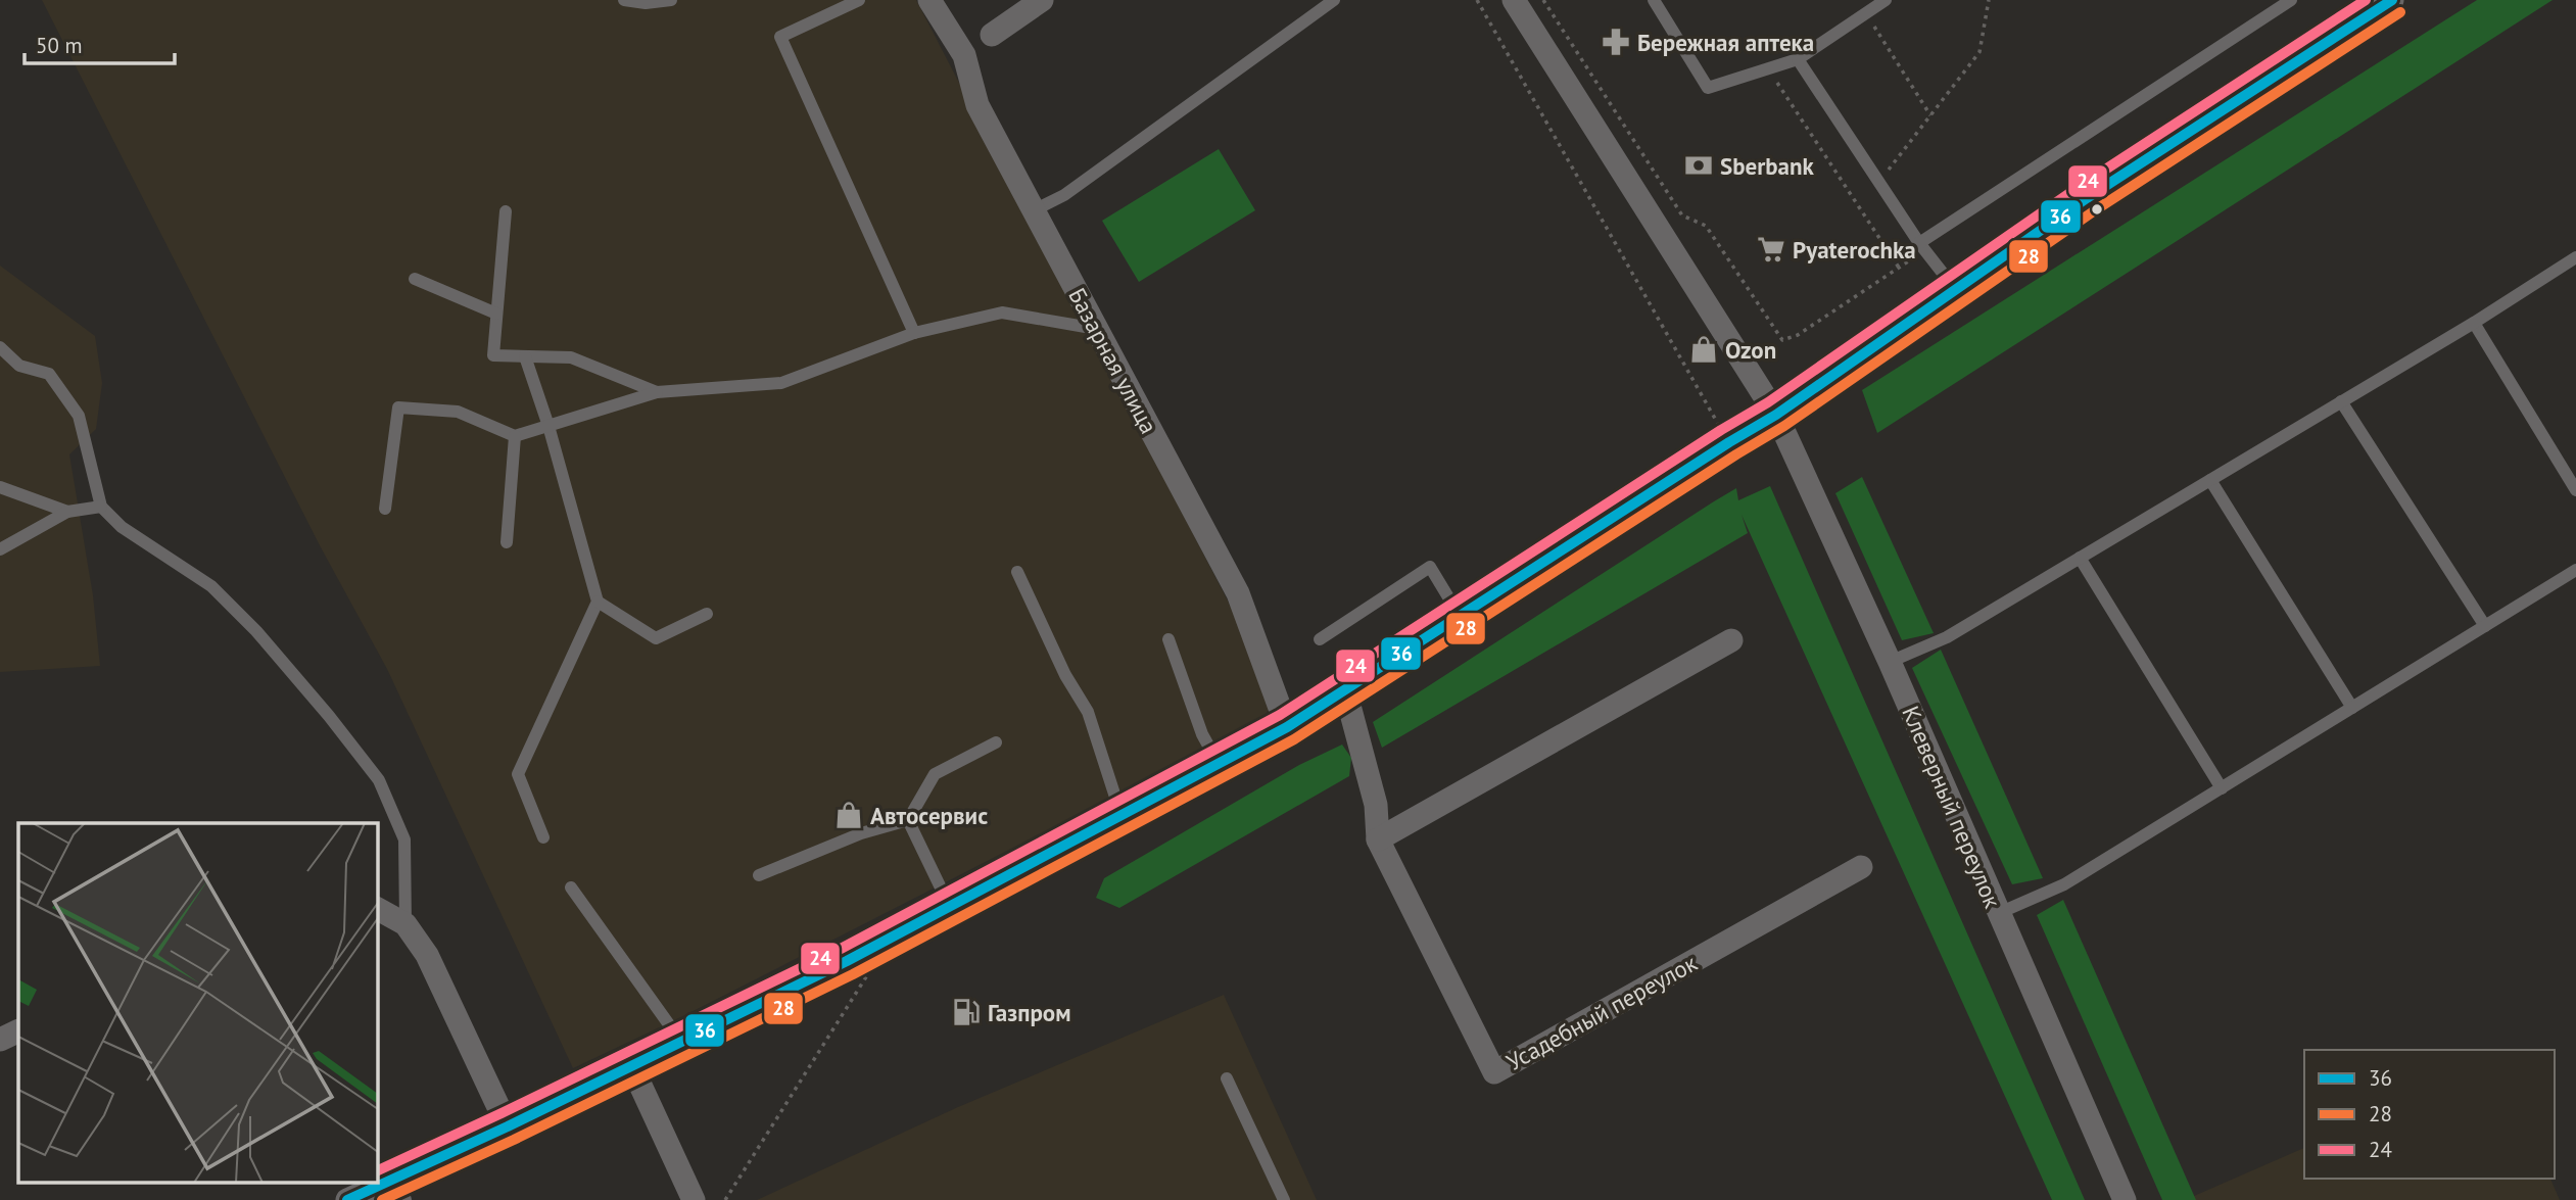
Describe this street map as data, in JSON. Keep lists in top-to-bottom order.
{
  "streets": {
    "street": ["Базарная улица", "Клеверный переулок", "Усадебный переулок"]
  },
  "places": {
    "pharmacy": ["Бережная аптека"],
    "bank": ["Sberbank"],
    "supermarket": ["Pyaterochka"],
    "shop": ["Ozon", "Автосервис"],
    "fuel station": ["Газпром"]
  },
  "lines": ["transit line 36", "transit line 24", "transit line 28"],
  "legend": ["36", "28", "24"],
  "scale_bar": "50 m"
}
